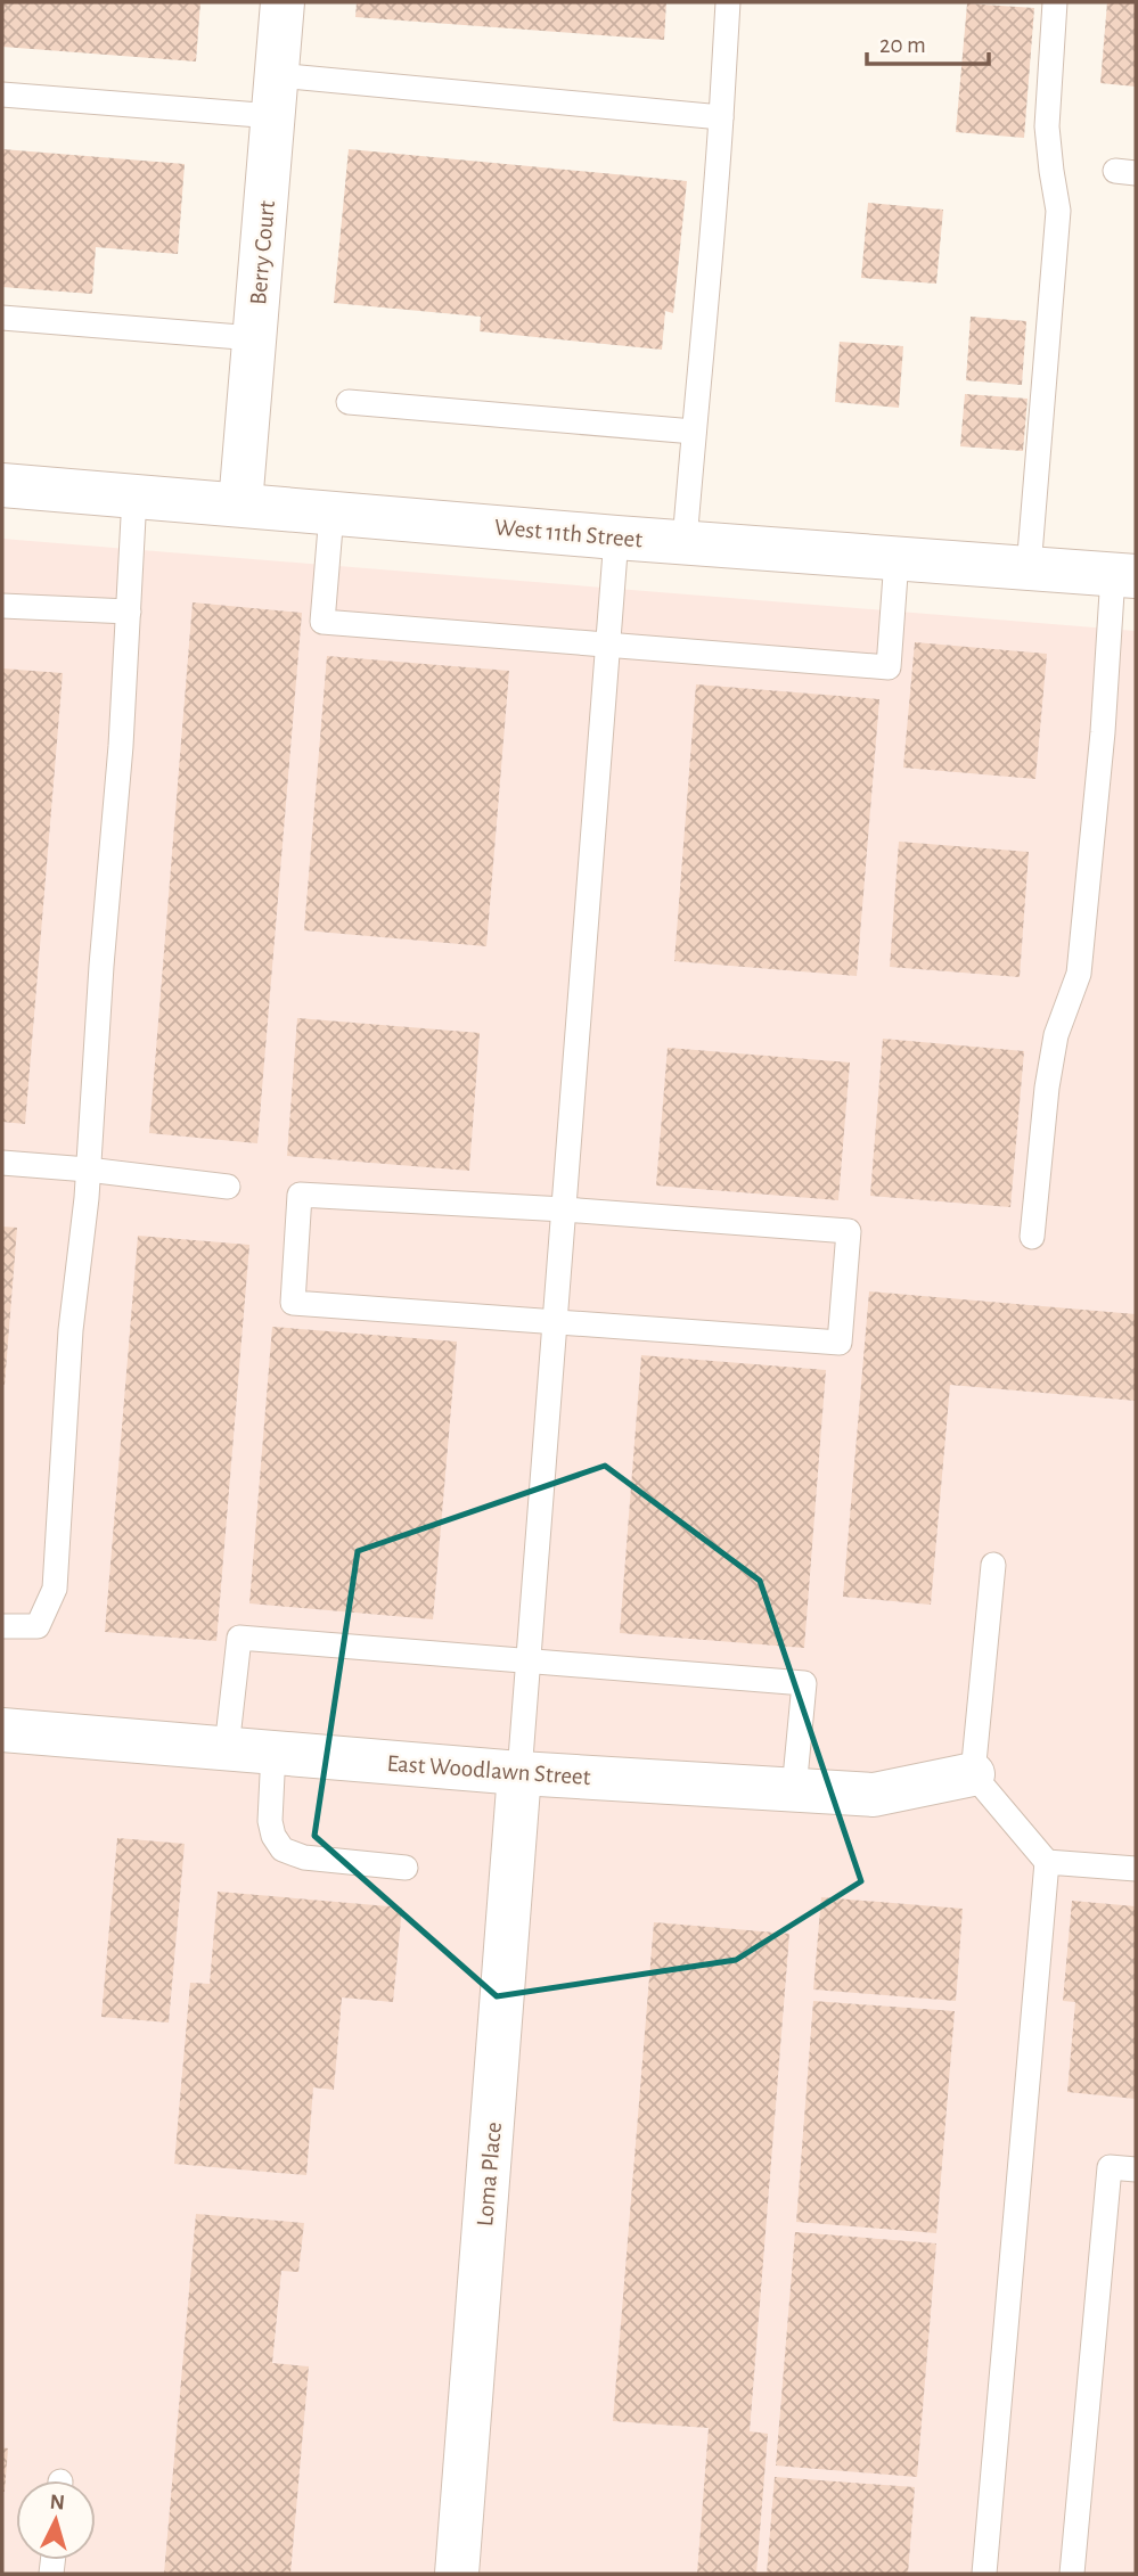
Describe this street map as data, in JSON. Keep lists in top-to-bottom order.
{
  "streets": {
    "street": [
      "Berry Court",
      "West 11th Street",
      "East Woodlawn Street",
      "Loma Place"
    ]
  },
  "crossings": [
    ["Berry Court", "West 11th Street"],
    ["East Woodlawn Street", "Loma Place"]
  ],
  "scale_bar": "20 m",
  "north": "top"
}
